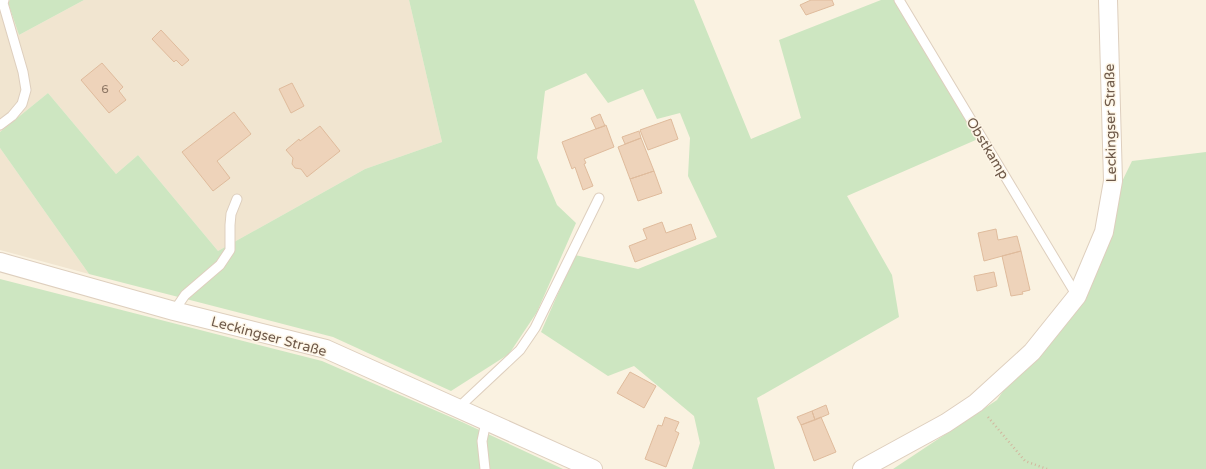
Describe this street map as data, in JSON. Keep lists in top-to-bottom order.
{
  "streets": {
    "street": ["Leckingser Straße"],
    "lane": ["Obstkamp"]
  },
  "crossings": [
    ["Leckingser Straße", "Obstkamp"]
  ],
  "house_numbers": ["6"]
}
